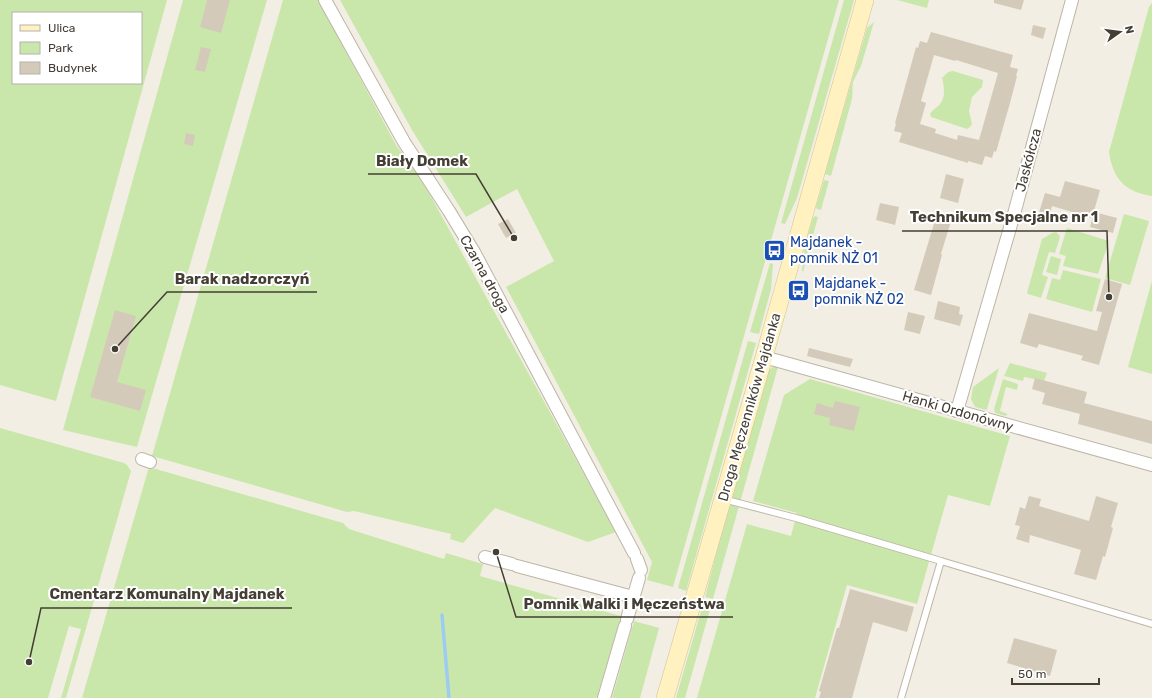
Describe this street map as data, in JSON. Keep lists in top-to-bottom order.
{
  "streets": {
    "street": [
      "Jaskółcza",
      "Czarna droga",
      "Droga Męczenników Majdanka",
      "Hanki Ordonówny"
    ]
  },
  "crossings": [
    ["Jaskółcza", "Hanki Ordonówny"],
    ["Droga Męczenników Majdanka", "Hanki Ordonówny"]
  ],
  "places": {
    "other": [
      "Biały Domek",
      "Technikum Specjalne nr 1",
      "Barak nadzorczyń",
      "Pomnik Walki i Męczeństwa",
      "Cmentarz Komunalny Majdanek"
    ],
    "bus stop": ["Majdanek - pomnik NŻ 01", "Majdanek - pomnik NŻ 02"]
  },
  "legend": ["Ulica", "Park", "Budynek"],
  "scale_bar": "50 m",
  "north": "right"
}
